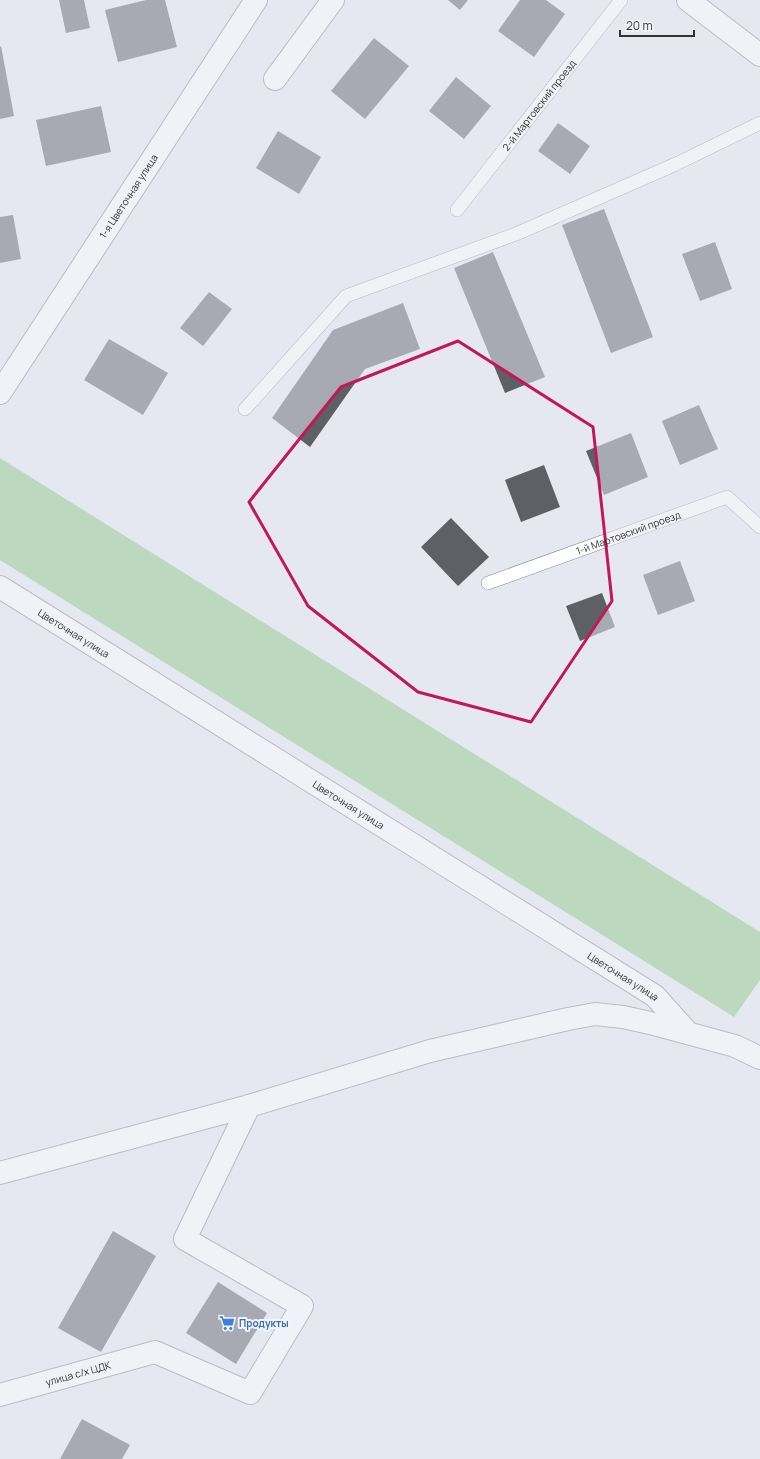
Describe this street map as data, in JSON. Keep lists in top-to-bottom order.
{
  "streets": {
    "street": ["1-я Цветочная улица", "Цветочная улица", "улица с/х ЦДК"],
    "lane": ["2-й Мартовский проезд", "1-й Мартовский проезд"]
  },
  "places": {
    "supermarket": ["Продукты"]
  },
  "scale_bar": "20 m"
}
